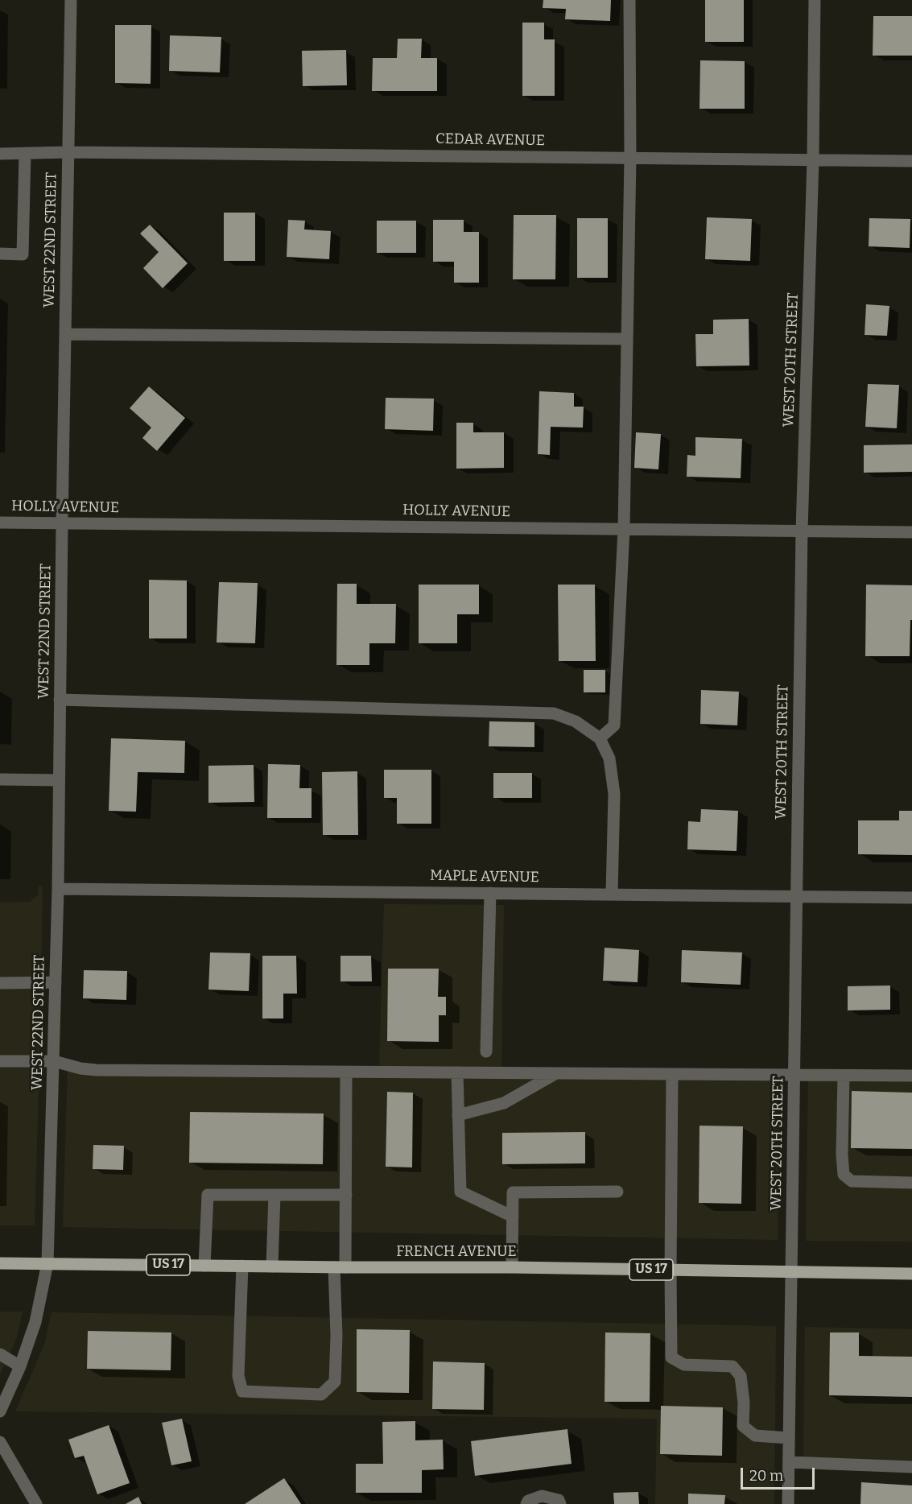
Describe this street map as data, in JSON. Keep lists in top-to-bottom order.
{
  "streets": {
    "main road": ["FRENCH AVENUE", "US 17"],
    "street": [
      "CEDAR AVENUE",
      "WEST 22ND STREET",
      "WEST 20TH STREET",
      "HOLLY AVENUE",
      "MAPLE AVENUE"
    ]
  },
  "crossings": [
    ["CEDAR AVENUE", "WEST 22ND STREET"],
    ["CEDAR AVENUE", "WEST 20TH STREET"],
    ["WEST 22ND STREET", "HOLLY AVENUE"],
    ["WEST 22ND STREET", "MAPLE AVENUE"],
    ["WEST 22ND STREET", "FRENCH AVENUE"],
    ["WEST 20TH STREET", "HOLLY AVENUE"],
    ["WEST 20TH STREET", "MAPLE AVENUE"],
    ["WEST 20TH STREET", "FRENCH AVENUE"]
  ],
  "scale_bar": "20 m"
}
